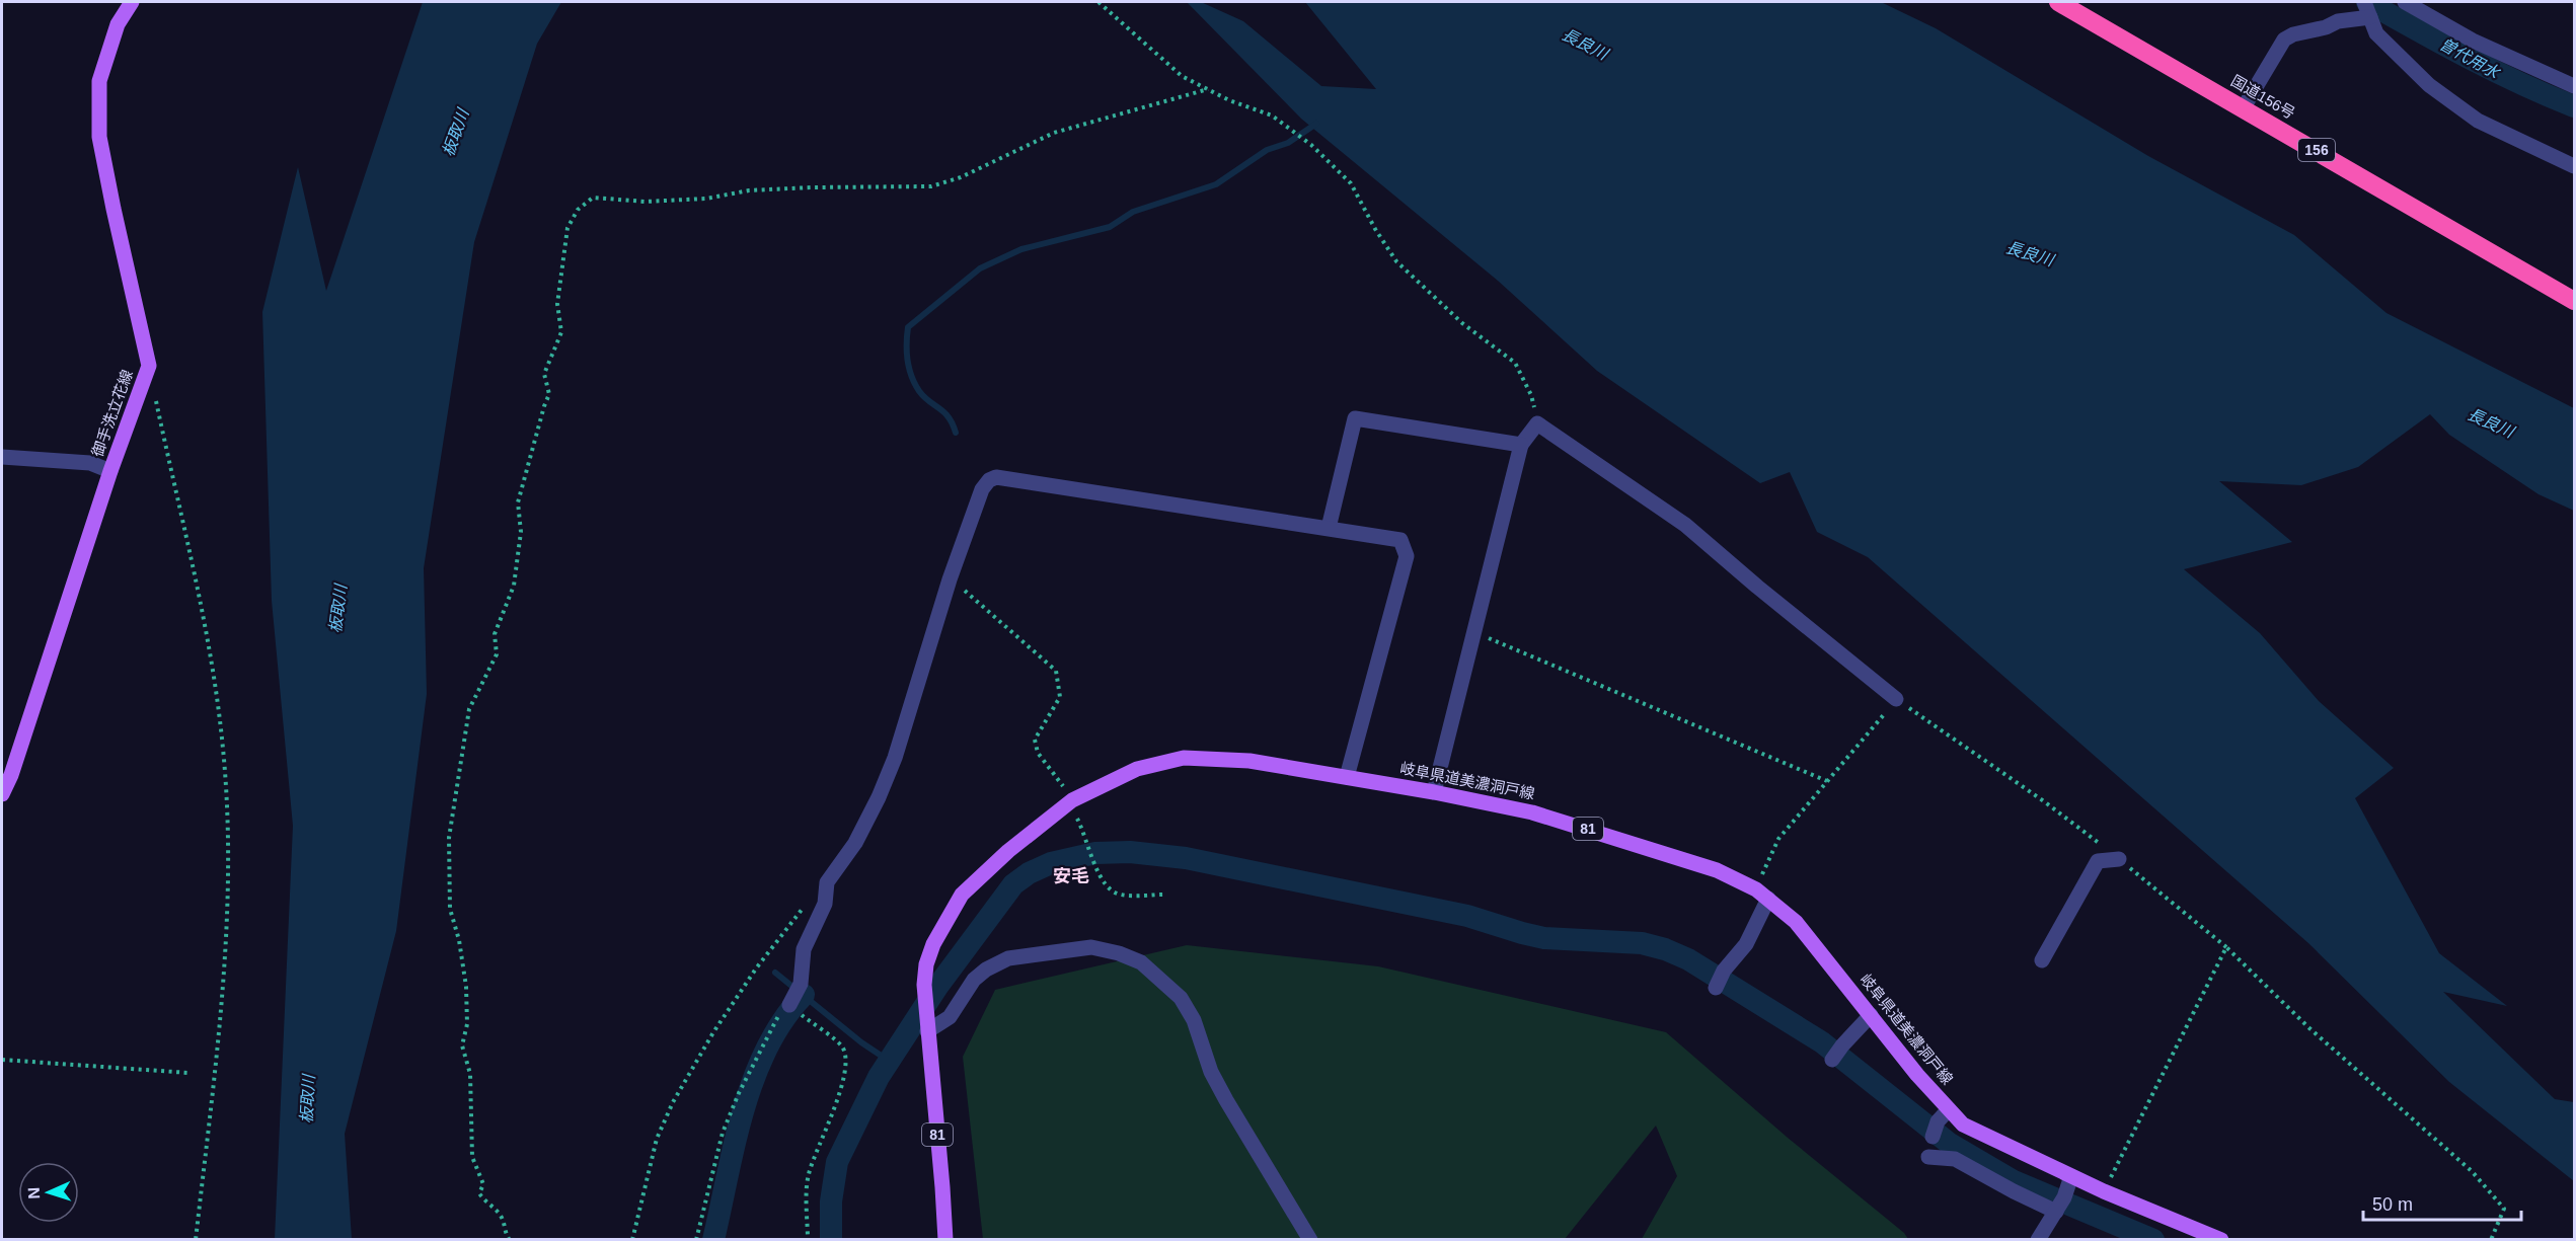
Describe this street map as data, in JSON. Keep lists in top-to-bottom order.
{
  "streets": {
    "highway": ["国道156号", "156"],
    "main road": ["御手洗立花線", "岐阜県道美濃洞戸線", "81"]
  },
  "districts": ["安毛"],
  "water": ["長良川", "曽代用水", "板取川"],
  "scale_bar": "50 m",
  "north": "left"
}
